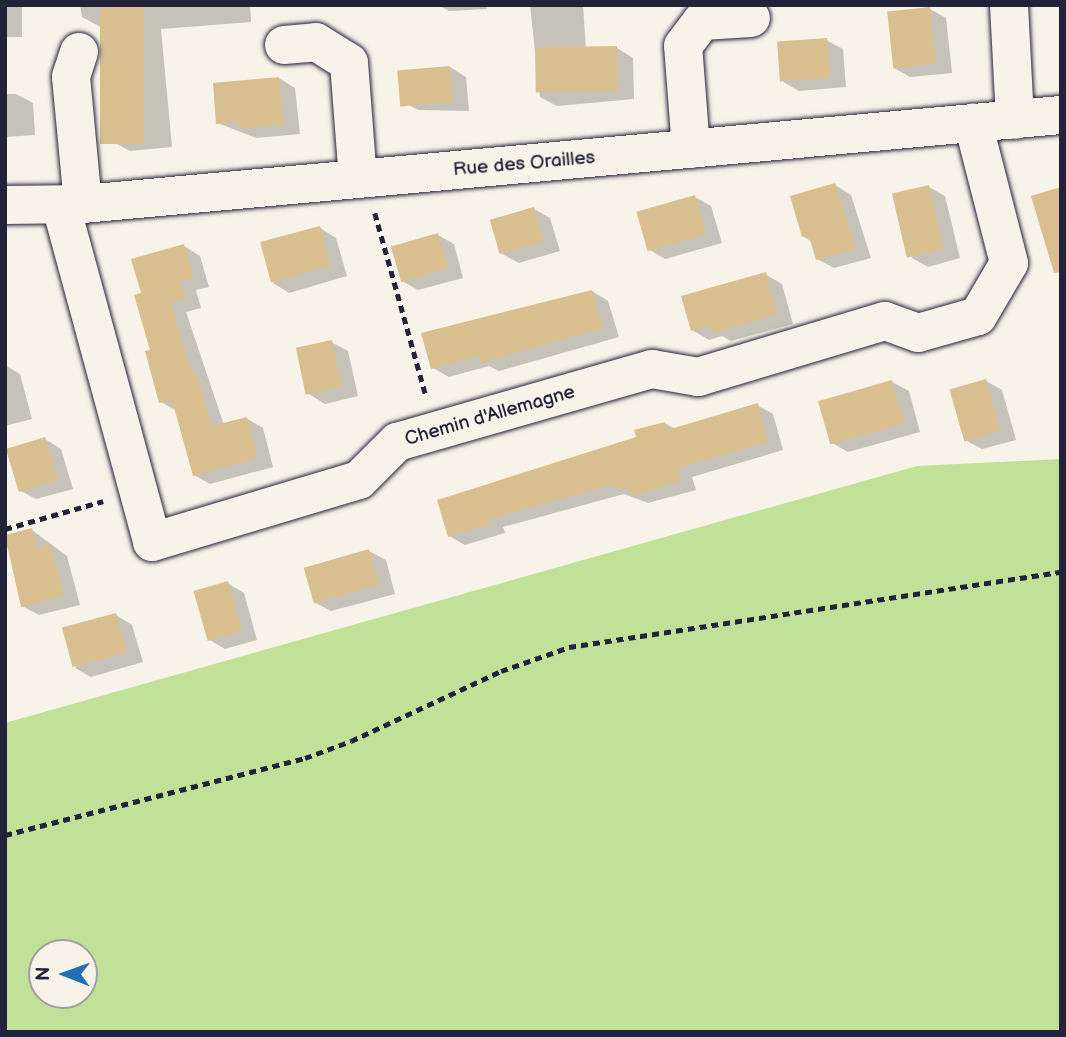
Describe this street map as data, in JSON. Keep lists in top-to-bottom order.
{
  "streets": {
    "street": ["Rue des Orailles", "Chemin d'Allemagne"]
  },
  "crossings": [
    ["Rue des Orailles", "Chemin d'Allemagne"]
  ],
  "north": "left"
}
